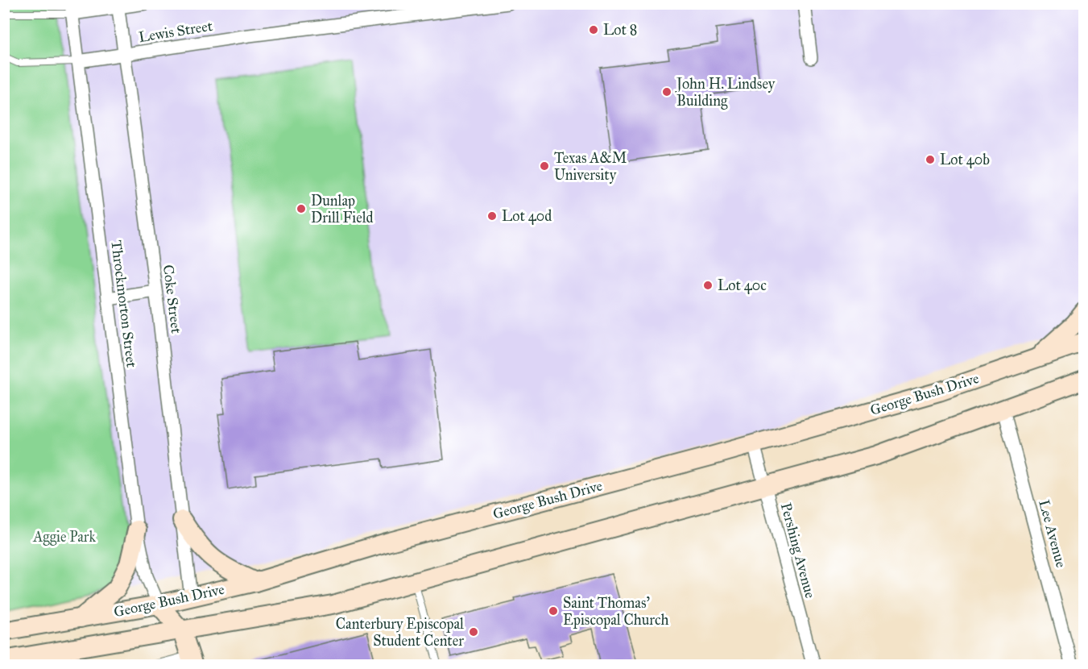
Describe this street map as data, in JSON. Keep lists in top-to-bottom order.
{
  "streets": {
    "main road": ["George Bush Drive"],
    "street": [
      "Lewis Street",
      "Coke Street",
      "Throckmorton Street",
      "Lee Avenue",
      "Pershing Avenue"
    ]
  },
  "crossings": [
    ["Lewis Street", "Coke Street"],
    ["Lewis Street", "Throckmorton Street"],
    ["Coke Street", "George Bush Drive"],
    ["Throckmorton Street", "George Bush Drive"],
    ["George Bush Drive", "Lee Avenue"],
    ["George Bush Drive", "Pershing Avenue"]
  ],
  "parks": ["Aggie Park"],
  "places": [
    "Lot 8",
    "John H. Lindsey Building",
    "Lot 40b",
    "Texas A&M University",
    "Dunlap Drill Field",
    "Lot 40d",
    "Lot 40c",
    "Saint Thomas' Episcopal Church",
    "Canterbury Episcopal Student Center"
  ]
}
